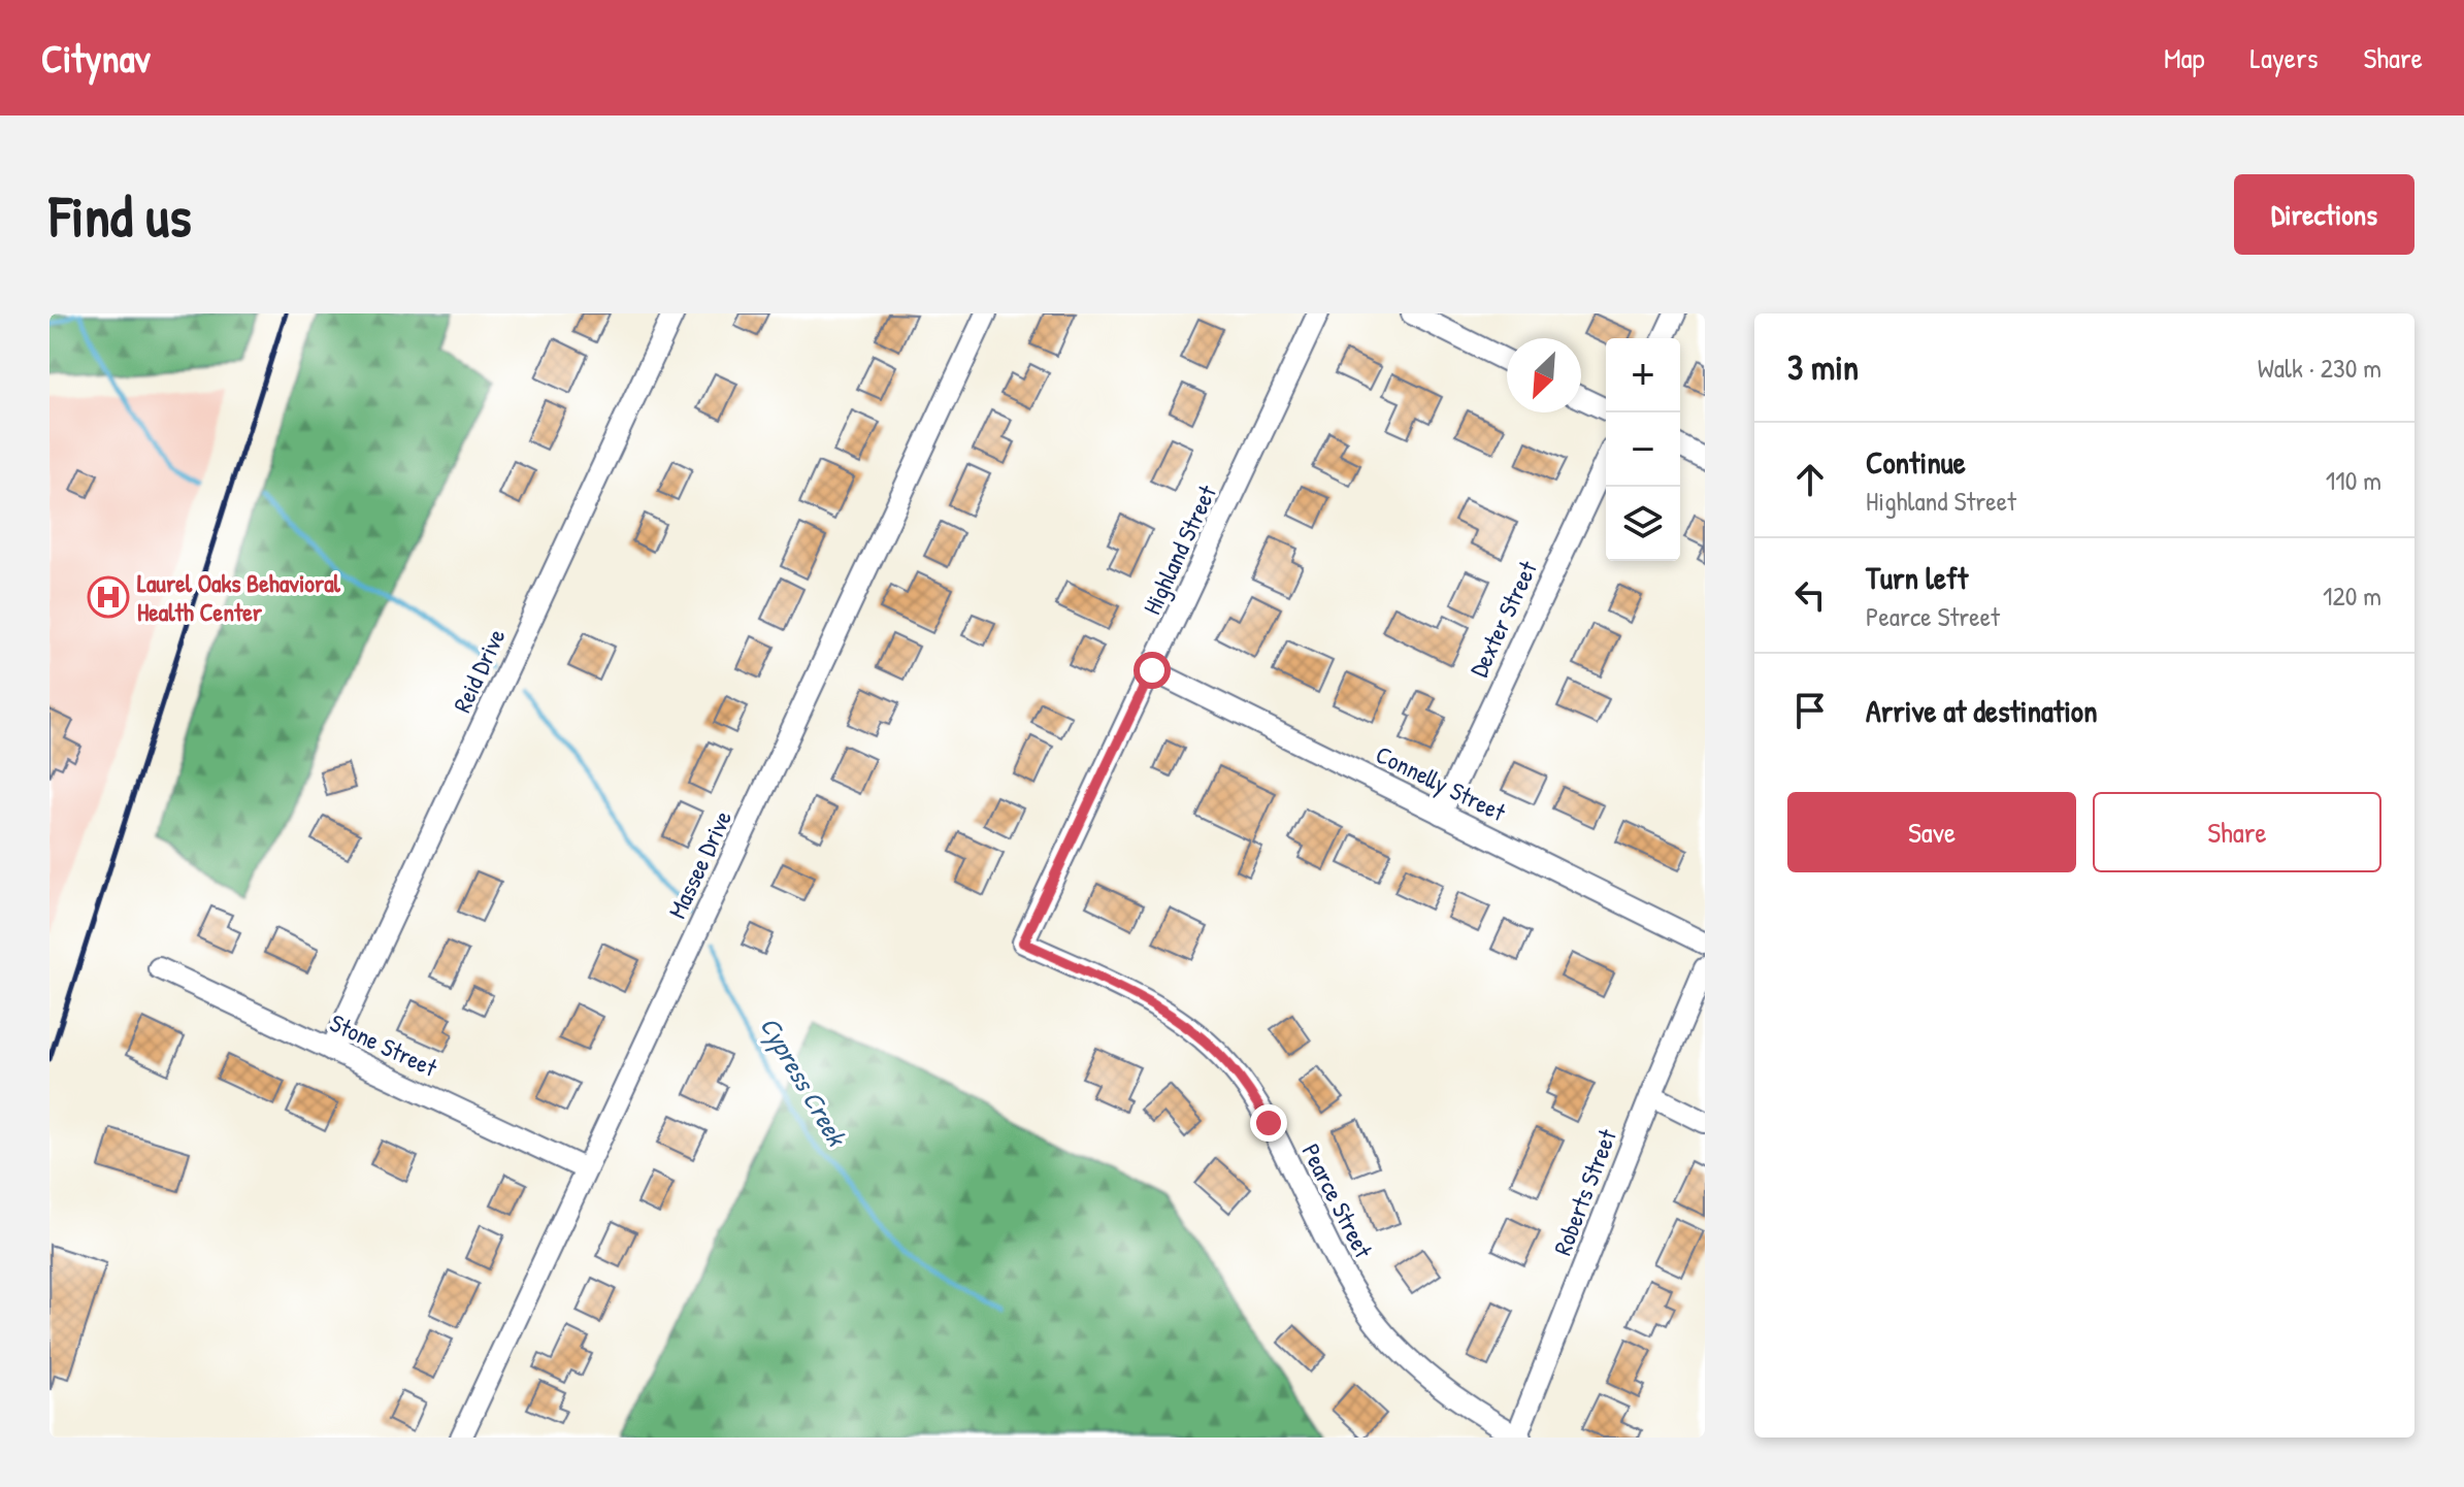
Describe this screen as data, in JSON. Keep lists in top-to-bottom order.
{
  "streets": {
    "street": [
      "Highland Street",
      "Dexter Street",
      "Reid Drive",
      "Connelly Street",
      "Massee Drive",
      "Stone Street",
      "Roberts Street",
      "Pearce Street"
    ]
  },
  "crossings": [
    ["Highland Street", "Connelly Street"],
    ["Highland Street", "Pearce Street"],
    ["Dexter Street", "Connelly Street"],
    ["Reid Drive", "Stone Street"],
    ["Massee Drive", "Stone Street"],
    ["Roberts Street", "Pearce Street"]
  ],
  "water": ["Cypress Creek"],
  "places": {
    "hospital": ["Laurel Oaks Behavioral Health Center"]
  },
  "north": "bottom left",
  "page": {
    "header": "Citynav",
    "nav": ["Map", "Layers", "Share"],
    "buttons": [
      "Directions",
      ["Save", "Share"]
    ],
    "title": "Find us",
    "heading": ["3 min", "Walk · 230 m"],
    "map_buttons": ["+", "−"],
    "list": [
      ["Continue", "Highland Street", "110 m"],
      ["Turn left", "Pearce Street", "120 m"],
      "Arrive at destination"
    ]
  }
}
